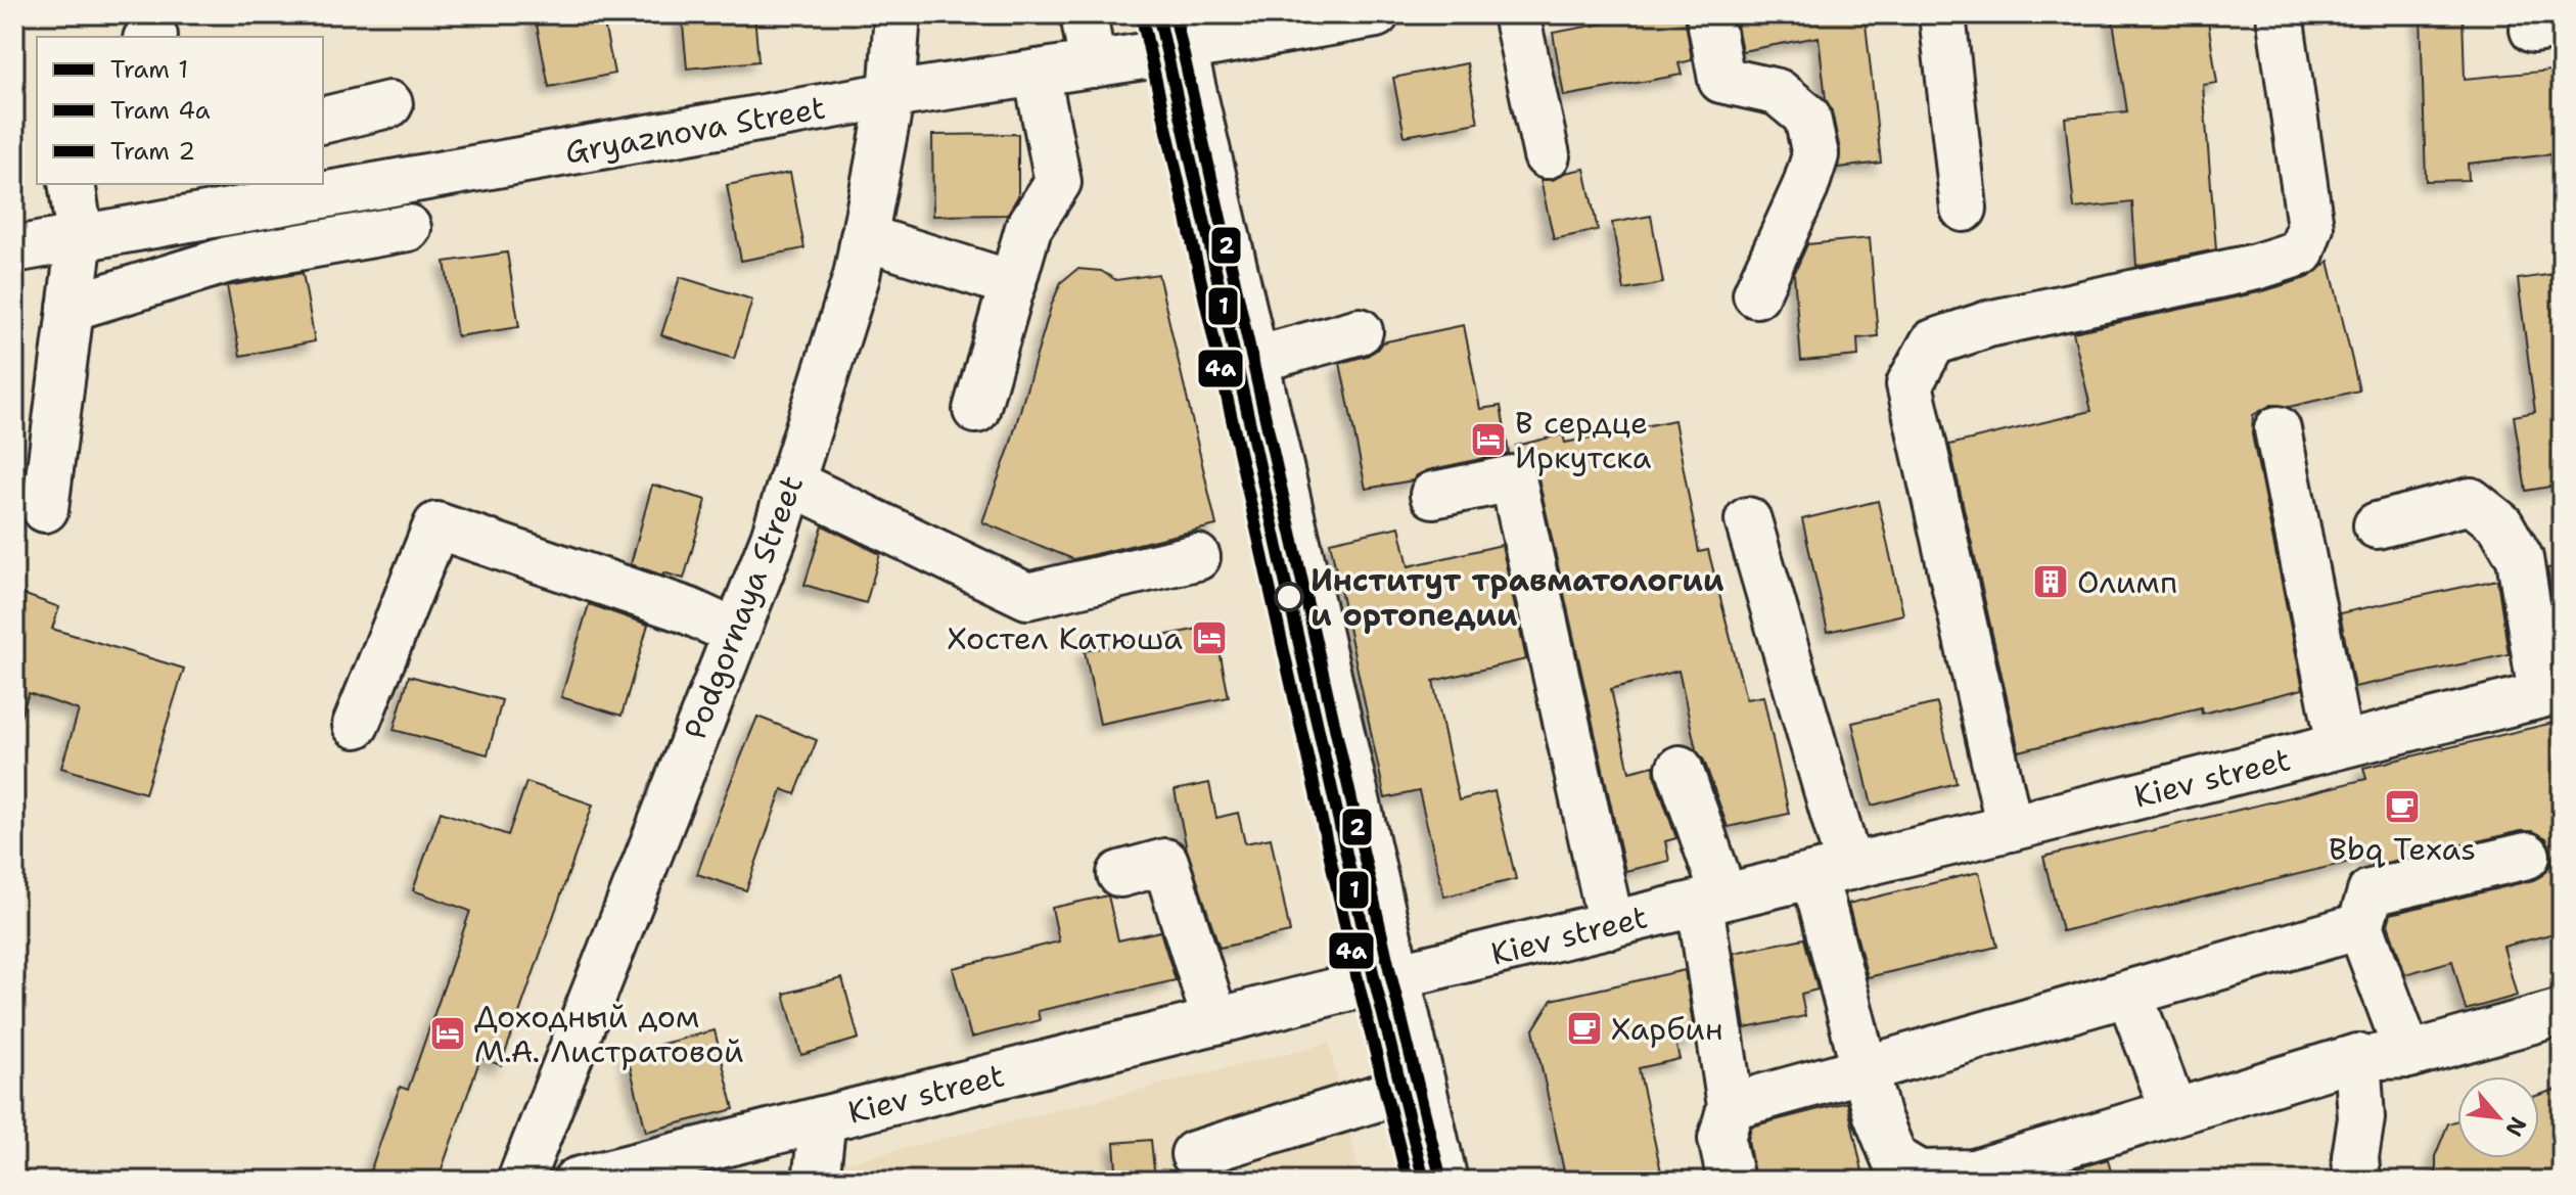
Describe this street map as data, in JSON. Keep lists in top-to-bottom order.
{
  "streets": {
    "street": ["Gryaznova Street", "Podgornaya Street", "Kiev street"]
  },
  "crossings": [
    ["Gryaznova Street", "Podgornaya Street"]
  ],
  "places": {
    "hotel": ["В сердце Иркутска", "Хостел Катюша", "Доходный дом М.А. Листратовой"],
    "building": ["Олимп"],
    "other": ["Институт травматологии и ортопедии"],
    "cafe": ["Bbq Texas", "Харбин"]
  },
  "lines": ["tram line 1", "tram line 2", "tram line 4a"],
  "legend": ["Tram 1", "Tram 4a", "Tram 2"],
  "north": "bottom right"
}
